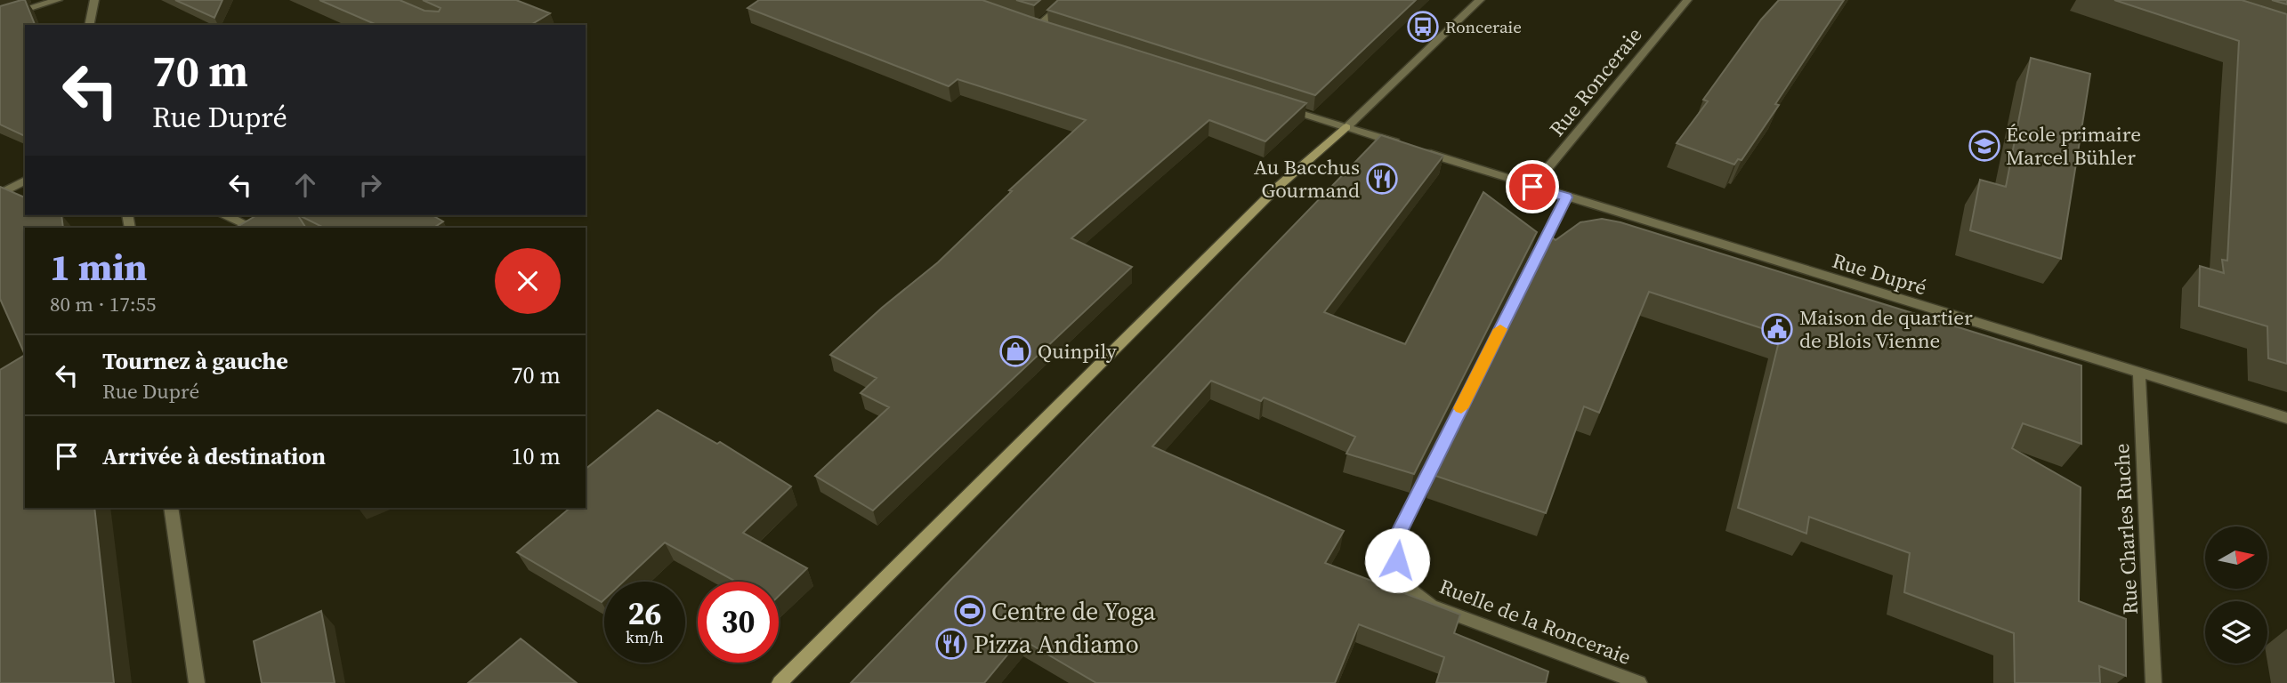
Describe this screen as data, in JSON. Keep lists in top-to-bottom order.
{
  "streets": {
    "street": [
      "Rue Ronceraie",
      "Rue Dupré",
      "Rue Charles Ruche",
      "Ruelle de la Ronceraie"
    ]
  },
  "crossings": [
    ["Rue Ronceraie", "Rue Dupré"],
    ["Rue Dupré", "Rue Charles Ruche"],
    ["Rue Dupré", "Ruelle de la Ronceraie"]
  ],
  "places": {
    "bus stop": ["Ronceraie"],
    "school or university": ["École primaire Marcel Bühler"],
    "restaurant": ["Au Bacchus Gourmand", "Pizza Andiamo"],
    "public building": ["Maison de quartier de Blois Vienne"],
    "shop": ["Quinpily"],
    "sports": ["Centre de Yoga"]
  },
  "north": "right",
  "page": {
    "turn": ["70 m", "Rue Dupré"],
    "heading": ["1 min", "80 m · 17:55"],
    "list": [
      {
        "name": "Tournez à gauche",
        "note": "Rue Dupré",
        "value": "70 m"
      },
      {
        "name": "Arrivée à destination",
        "value": "10 m"
      }
    ],
    "speed": "26 km/h",
    "limit": "30"
  }
}
